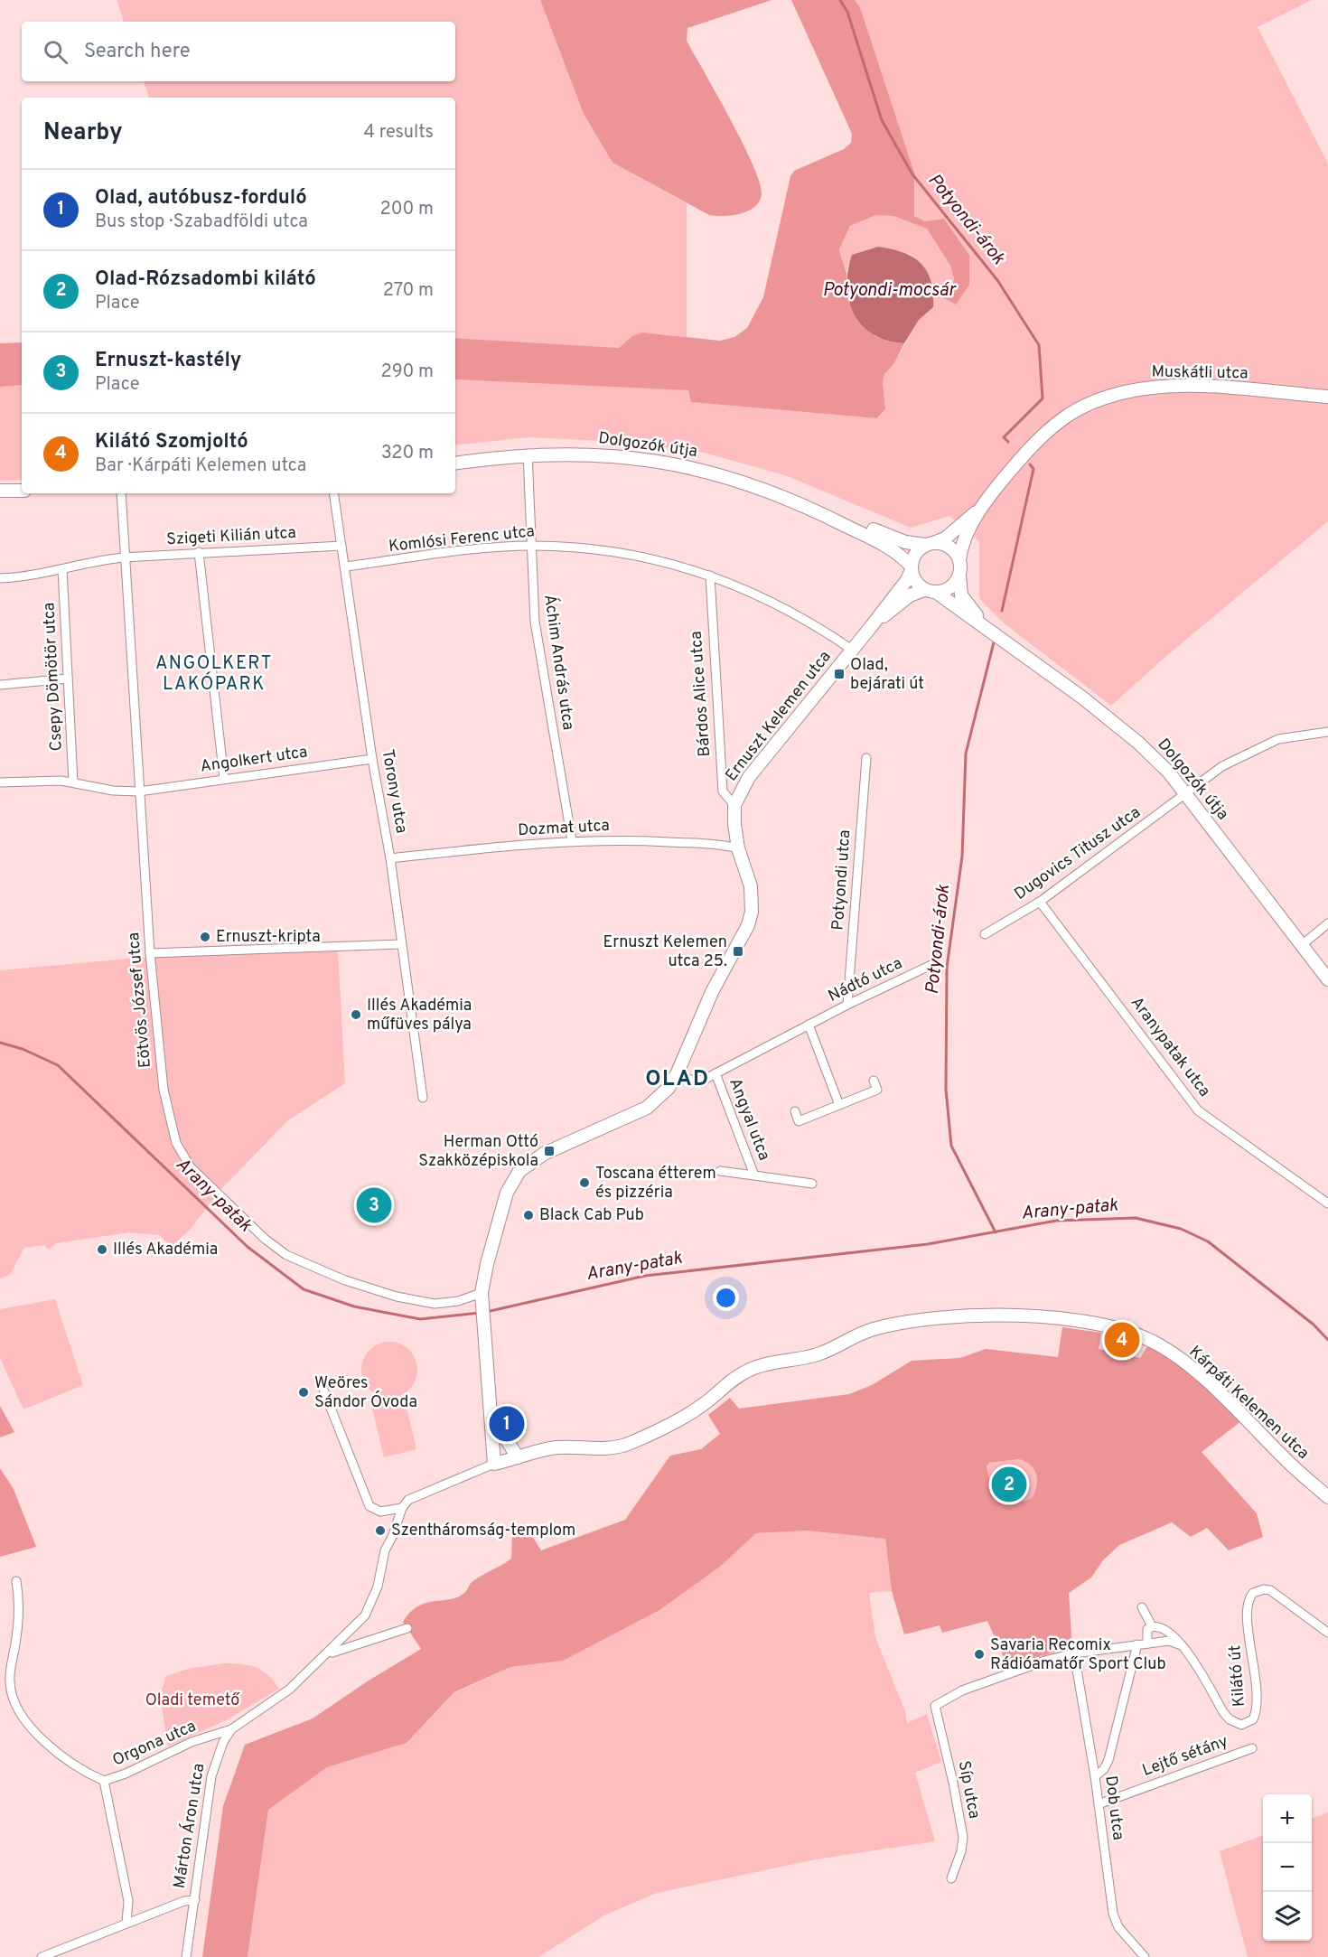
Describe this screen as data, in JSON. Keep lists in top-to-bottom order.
{
  "streets": {
    "street": [
      "Muskátli utca",
      "Dolgozók útja",
      "Szigeti Kilián utca",
      "Komlósi Ferenc utca",
      "Áchim András utca",
      "Csepy Dömötör utca",
      "Bárdos Alice utca",
      "Ernuszt Kelemen utca",
      "Angolkert utca",
      "Torony utca",
      "Dozmat utca",
      "Dugovics Titusz utca",
      "Potyondi utca",
      "Nádtó utca",
      "Eötvös József utca",
      "Aranypatak utca",
      "Angyal utca",
      "Kárpáti Kelemen utca",
      "Kilátó út",
      "Orgona utca",
      "Lejtő sétány",
      "Síp utca",
      "Dob utca",
      "Márton Áron utca"
    ]
  },
  "crossings": [
    ["Muskátli utca", "Dolgozók útja"],
    ["Muskátli utca", "Ernuszt Kelemen utca"],
    ["Dolgozók útja", "Áchim András utca"],
    ["Dolgozók útja", "Ernuszt Kelemen utca"],
    ["Dolgozók útja", "Dugovics Titusz utca"],
    ["Szigeti Kilián utca", "Csepy Dömötör utca"],
    ["Szigeti Kilián utca", "Torony utca"],
    ["Szigeti Kilián utca", "Eötvös József utca"],
    ["Komlósi Ferenc utca", "Áchim András utca"],
    ["Komlósi Ferenc utca", "Bárdos Alice utca"],
    ["Komlósi Ferenc utca", "Ernuszt Kelemen utca"],
    ["Komlósi Ferenc utca", "Torony utca"],
    ["Áchim András utca", "Dozmat utca"],
    ["Csepy Dömötör utca", "Angolkert utca"],
    ["Bárdos Alice utca", "Ernuszt Kelemen utca"],
    ["Ernuszt Kelemen utca", "Dozmat utca"],
    ["Ernuszt Kelemen utca", "Nádtó utca"],
    ["Ernuszt Kelemen utca", "Eötvös József utca"],
    ["Angolkert utca", "Torony utca"],
    ["Angolkert utca", "Eötvös József utca"],
    ["Torony utca", "Dozmat utca"],
    ["Dugovics Titusz utca", "Aranypatak utca"],
    ["Potyondi utca", "Nádtó utca"],
    ["Nádtó utca", "Angyal utca"],
    ["Orgona utca", "Márton Áron utca"],
    ["Lejtő sétány", "Dob utca"],
    ["Síp utca", "Dob utca"]
  ],
  "districts": ["ANGOLKERT LAKÓPARK", "OLAD"],
  "water": ["Potyondi-árok", "Potyondi-mocsár", "Arany-patak"],
  "parks": ["Oladi temető"],
  "places": {
    "transit": ["Olad, bejárati út", "Ernuszt Kelemen utca 25.", "Herman Ottó Szakközépiskola"],
    "other": [
      "Ernuszt-kripta",
      "Illés Akadémia műfüves pálya",
      "Toscana étterem és pizzéria",
      "Black Cab Pub",
      "Illés Akadémia",
      "Weöres Sándor Óvoda",
      "Szentháromság-templom",
      "Savaria Recomix Rádióamatőr Sport Club"
    ]
  },
  "page": {
    "search": "Search here",
    "heading": ["Nearby", "4 results"],
    "list": [
      {
        "mark": "1",
        "name": "Olad, autóbusz-forduló",
        "note": "Bus stop · Szabadföldi utca",
        "value": "200 m"
      },
      {
        "mark": "2",
        "name": "Olad-Rózsadombi kilátó",
        "note": "Place",
        "value": "270 m"
      },
      {
        "mark": "3",
        "name": "Ernuszt-kastély",
        "note": "Place",
        "value": "290 m"
      },
      {
        "mark": "4",
        "name": "Kilátó Szomjoltó",
        "note": "Bar · Kárpáti Kelemen utca",
        "value": "320 m"
      }
    ],
    "pins": [
      "3",
      "4",
      "1",
      "2"
    ],
    "map_buttons": ["+", "−"]
  }
}
